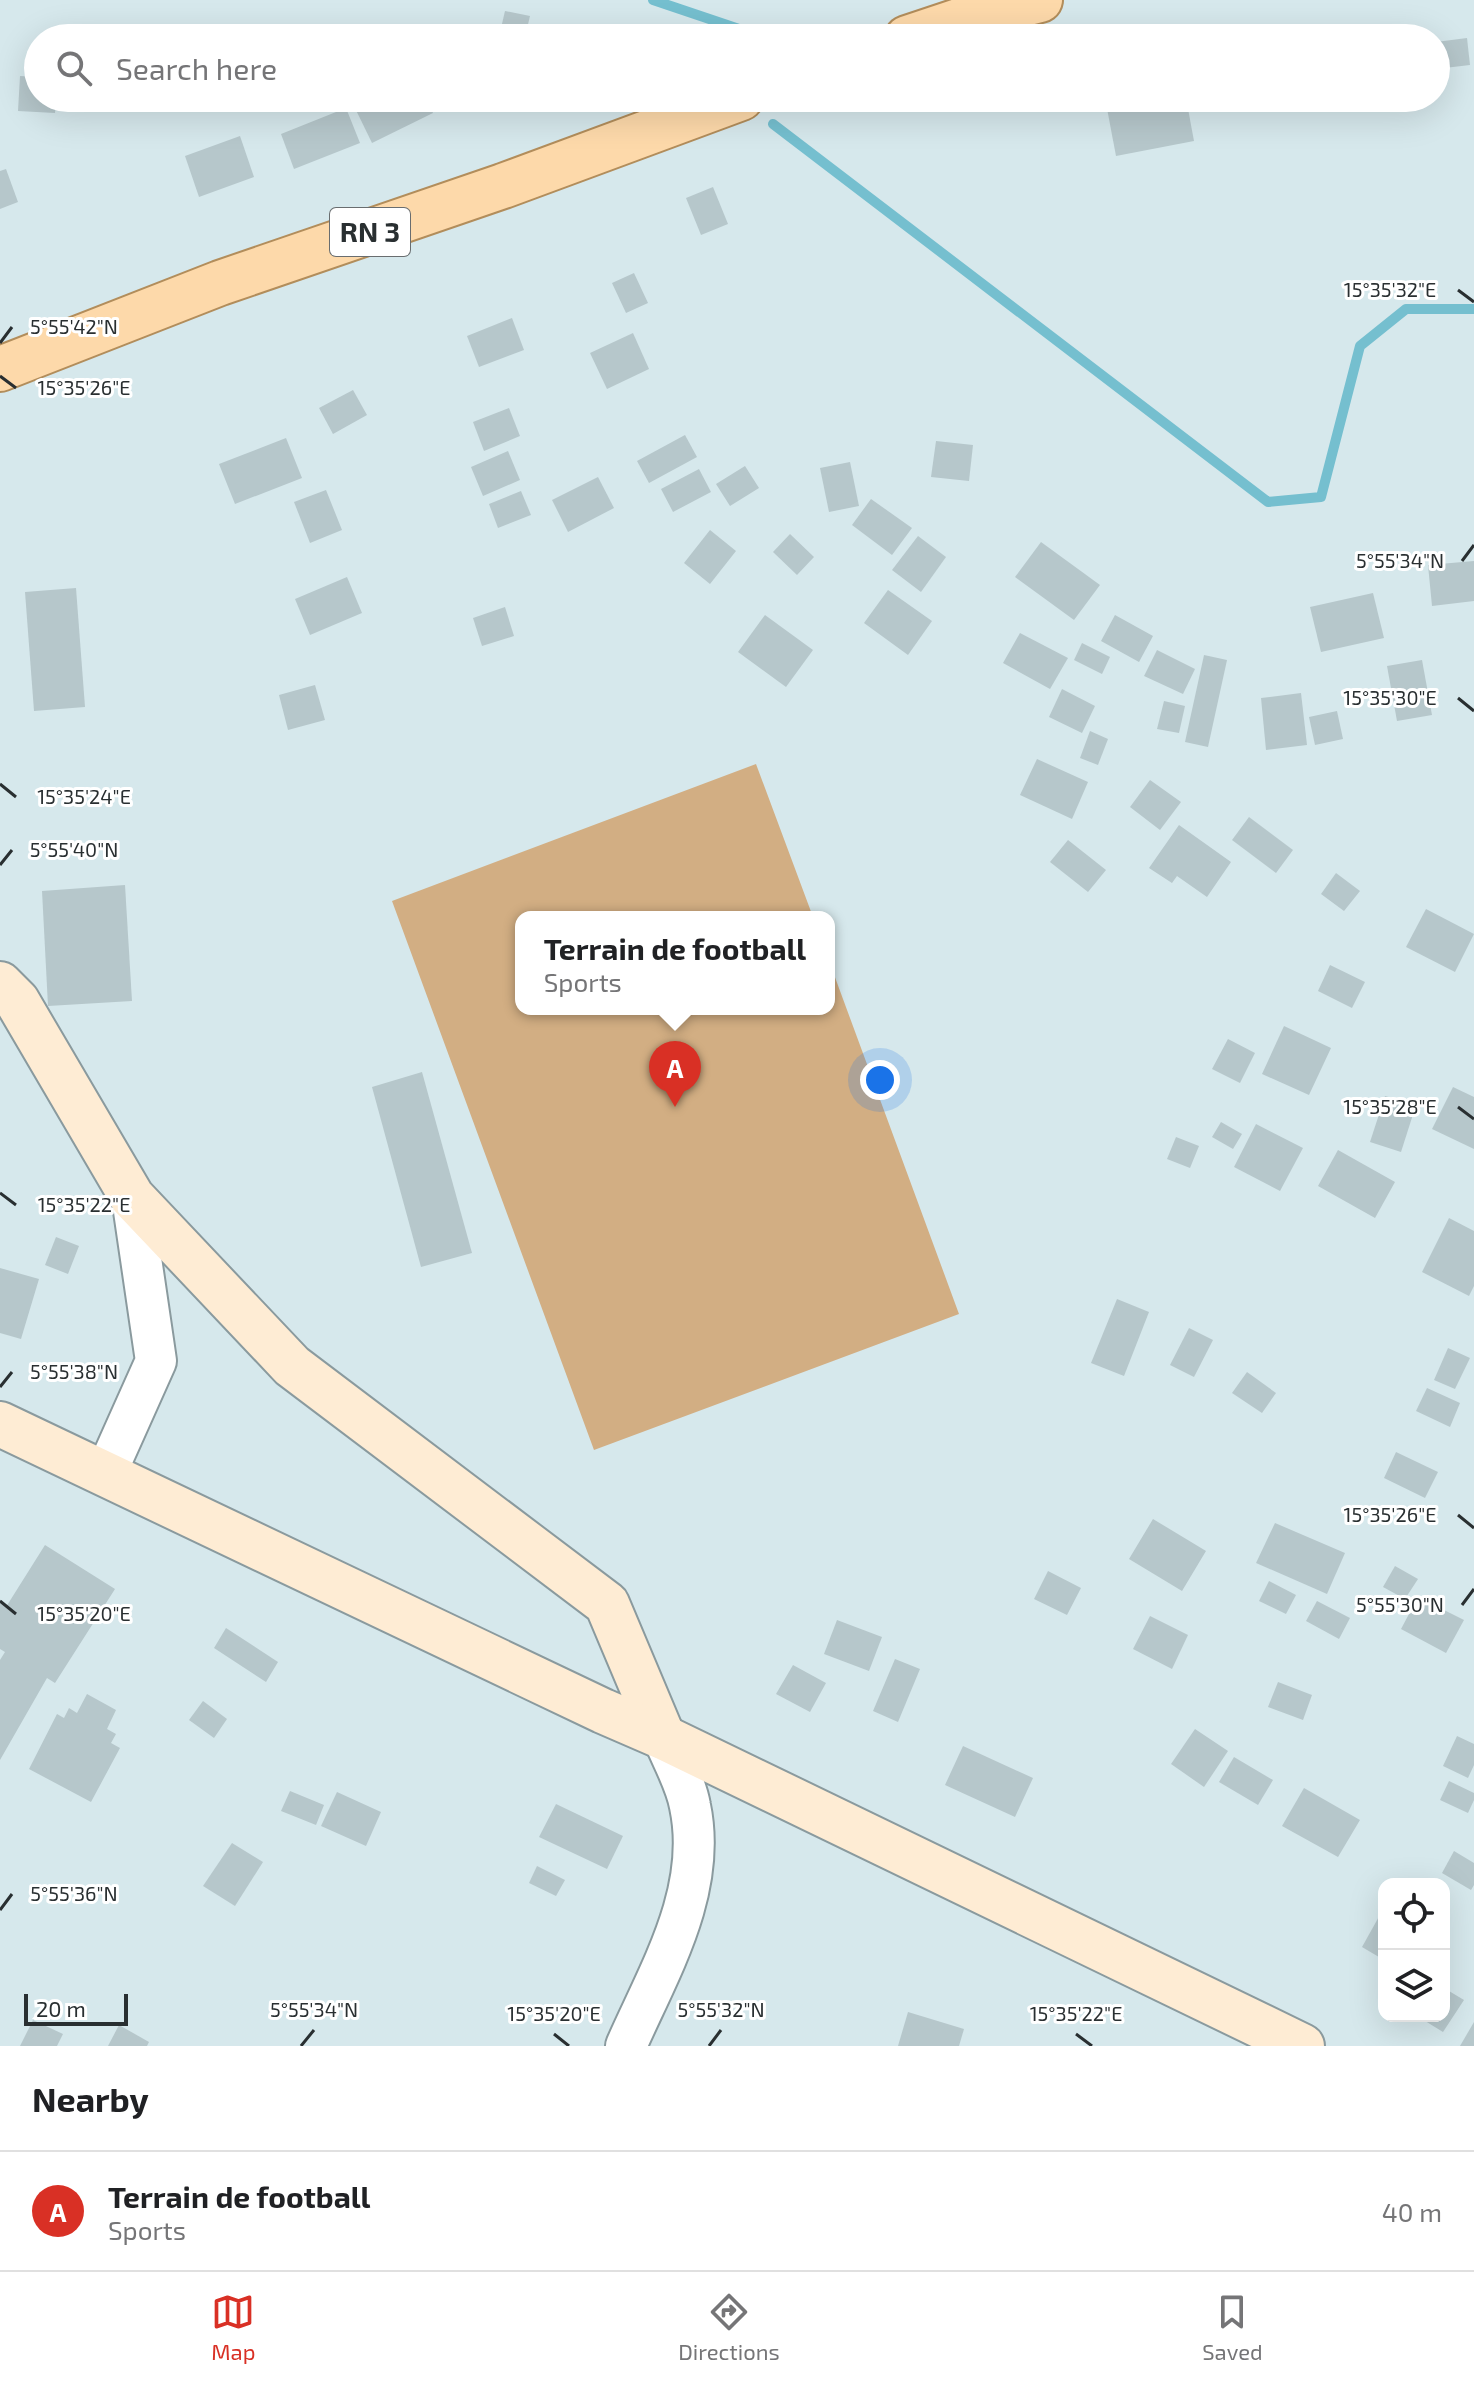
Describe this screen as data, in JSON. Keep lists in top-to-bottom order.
{
  "streets": {
    "main road": ["RN 3"]
  },
  "scale_bar": "20 m",
  "page": {
    "search": "Search here",
    "popup": ["Terrain de football", "Sports"],
    "pins": "A",
    "scale": "20 m",
    "heading": "Nearby",
    "list": [
      {
        "mark": "A",
        "name": "Terrain de football",
        "note": "Sports",
        "value": "40 m"
      }
    ],
    "nav": ["Map", "Directions", "Saved"]
  },
  "coordinates": [
    "15°35'32\"E",
    "5°55'42\"N",
    "15°35'26\"E",
    "5°55'34\"N",
    "15°35'30\"E",
    "15°35'24\"E",
    "5°55'40\"N",
    "15°35'28\"E",
    "15°35'22\"E",
    "5°55'38\"N",
    "5°55'30\"N",
    "15°35'20\"E",
    "5°55'36\"N",
    "5°55'32\"N"
  ]
}
